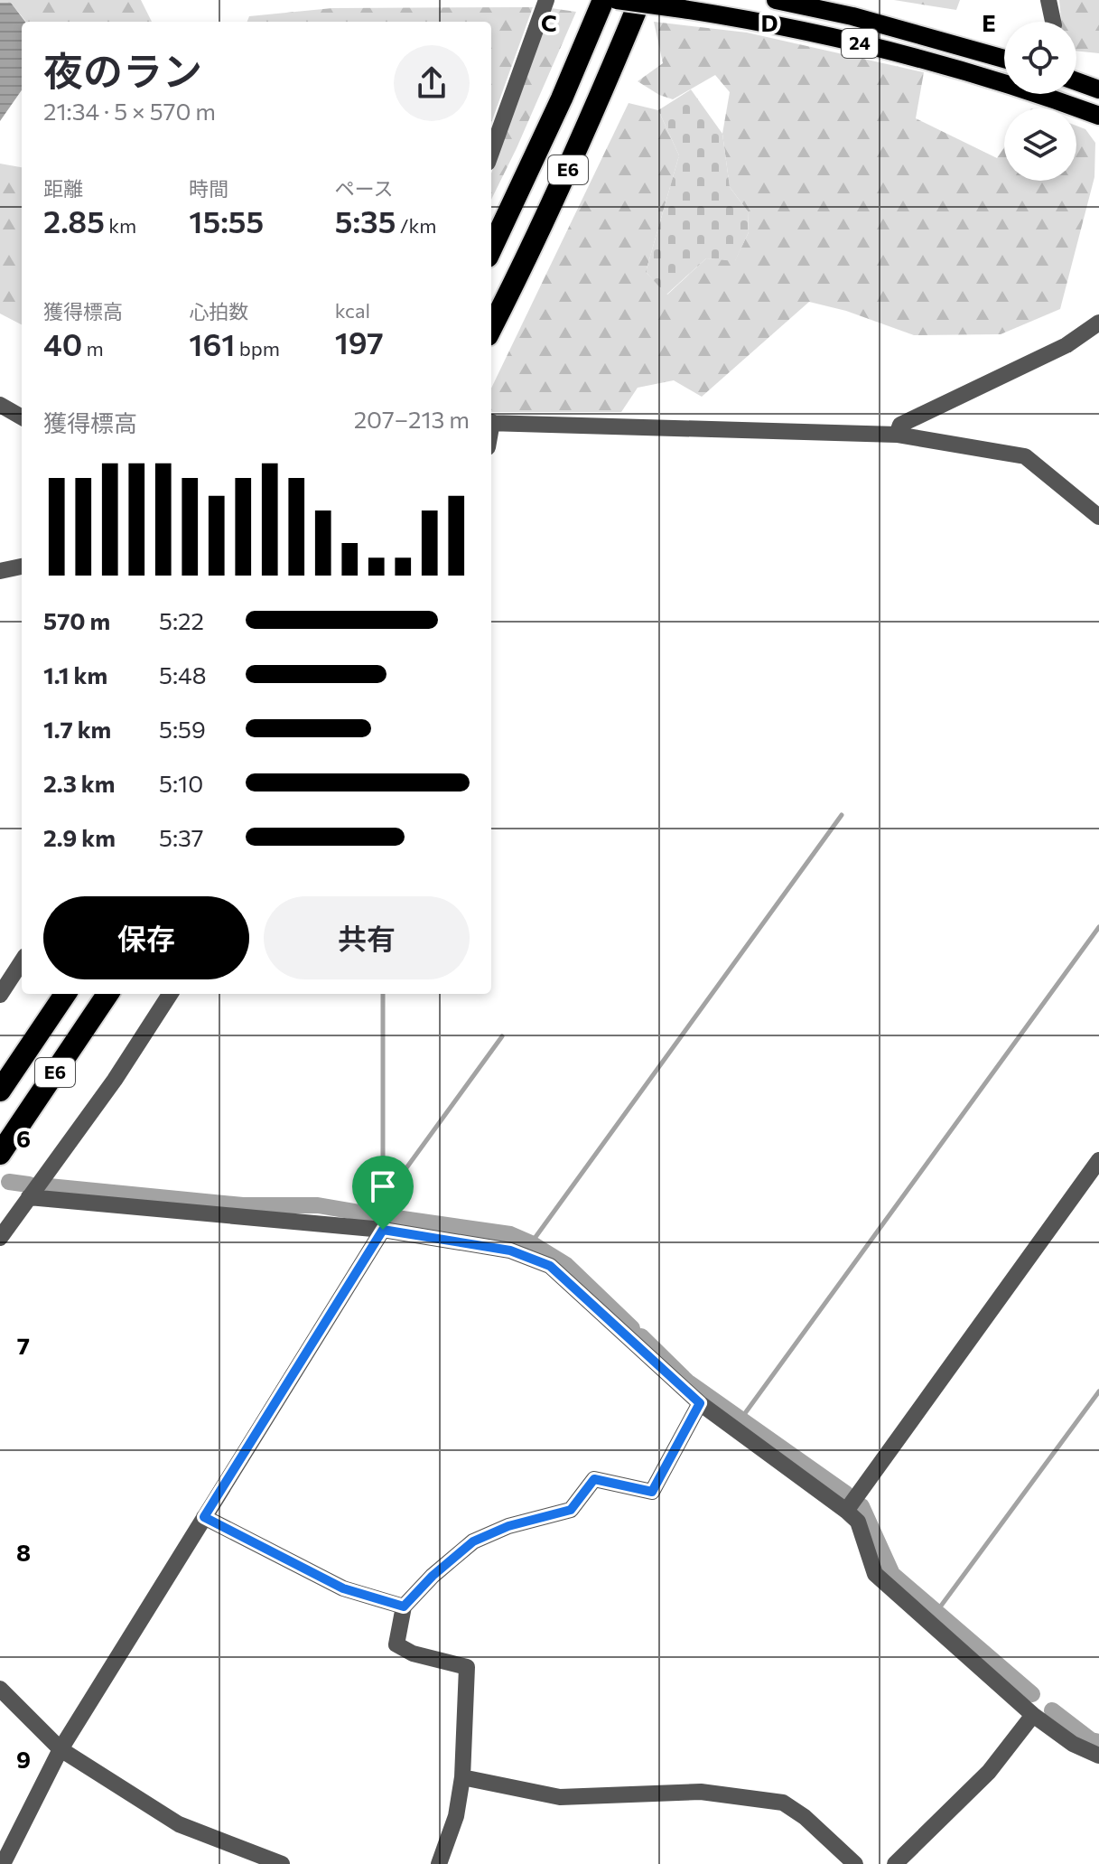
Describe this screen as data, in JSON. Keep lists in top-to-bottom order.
{
  "streets": {
    "highway": ["E6"],
    "main road": ["24"]
  },
  "page": {
    "heading": ["夜のラン", "21:34 · 5 × 570 m"],
    "stats": [
      ["距離", "2.85 km"],
      ["時間", "15:55"],
      ["ペース", "5:35 /km"],
      ["獲得標高", "40 m"],
      ["心拍数", "161 bpm"],
      ["kcal", "197"]
    ],
    "chart": ["獲得標高", "207–213 m"],
    "list": [
      {
        "name": "570 m",
        "note": "5:22"
      },
      {
        "name": "1.1 km",
        "note": "5:48"
      },
      {
        "name": "1.7 km",
        "note": "5:59"
      },
      {
        "name": "2.3 km",
        "note": "5:10"
      },
      {
        "name": "2.9 km",
        "note": "5:37"
      }
    ],
    "buttons": ["保存", "共有"]
  },
  "grid": {
    "columns": ["C", "D", "E"],
    "rows": [
      "6",
      "7",
      "8",
      "9"
    ]
  }
}
